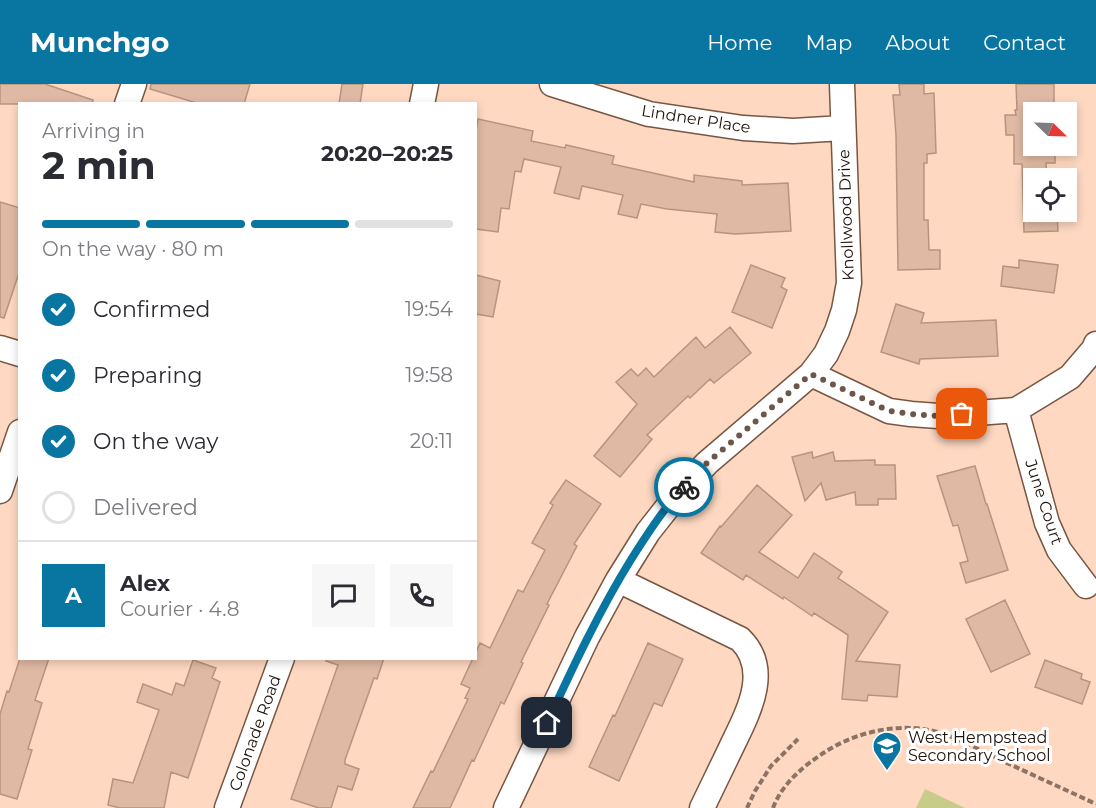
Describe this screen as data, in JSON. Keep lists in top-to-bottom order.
{
  "streets": {
    "street": [
      "Lindner Place",
      "Knollwood Drive",
      "June Court",
      "Colonade Road"
    ]
  },
  "crossings": [
    ["Lindner Place", "Knollwood Drive"]
  ],
  "places": {
    "school or university": ["West Hempstead Secondary School"]
  },
  "north": "bottom right",
  "page": {
    "header": "Munchgo",
    "nav": [
      "Home",
      "Map",
      "About",
      "Contact"
    ],
    "heading": ["2 min", "Arriving in", "20:20–20:25"],
    "panel": ["Alex", "Courier · 4.8"],
    "bar": "On the way · 80 m",
    "list": [
      ["Confirmed", "19:54"],
      ["Preparing", "19:58"],
      ["On the way", "20:11"],
      "Delivered"
    ],
    "round": "A"
  }
}
